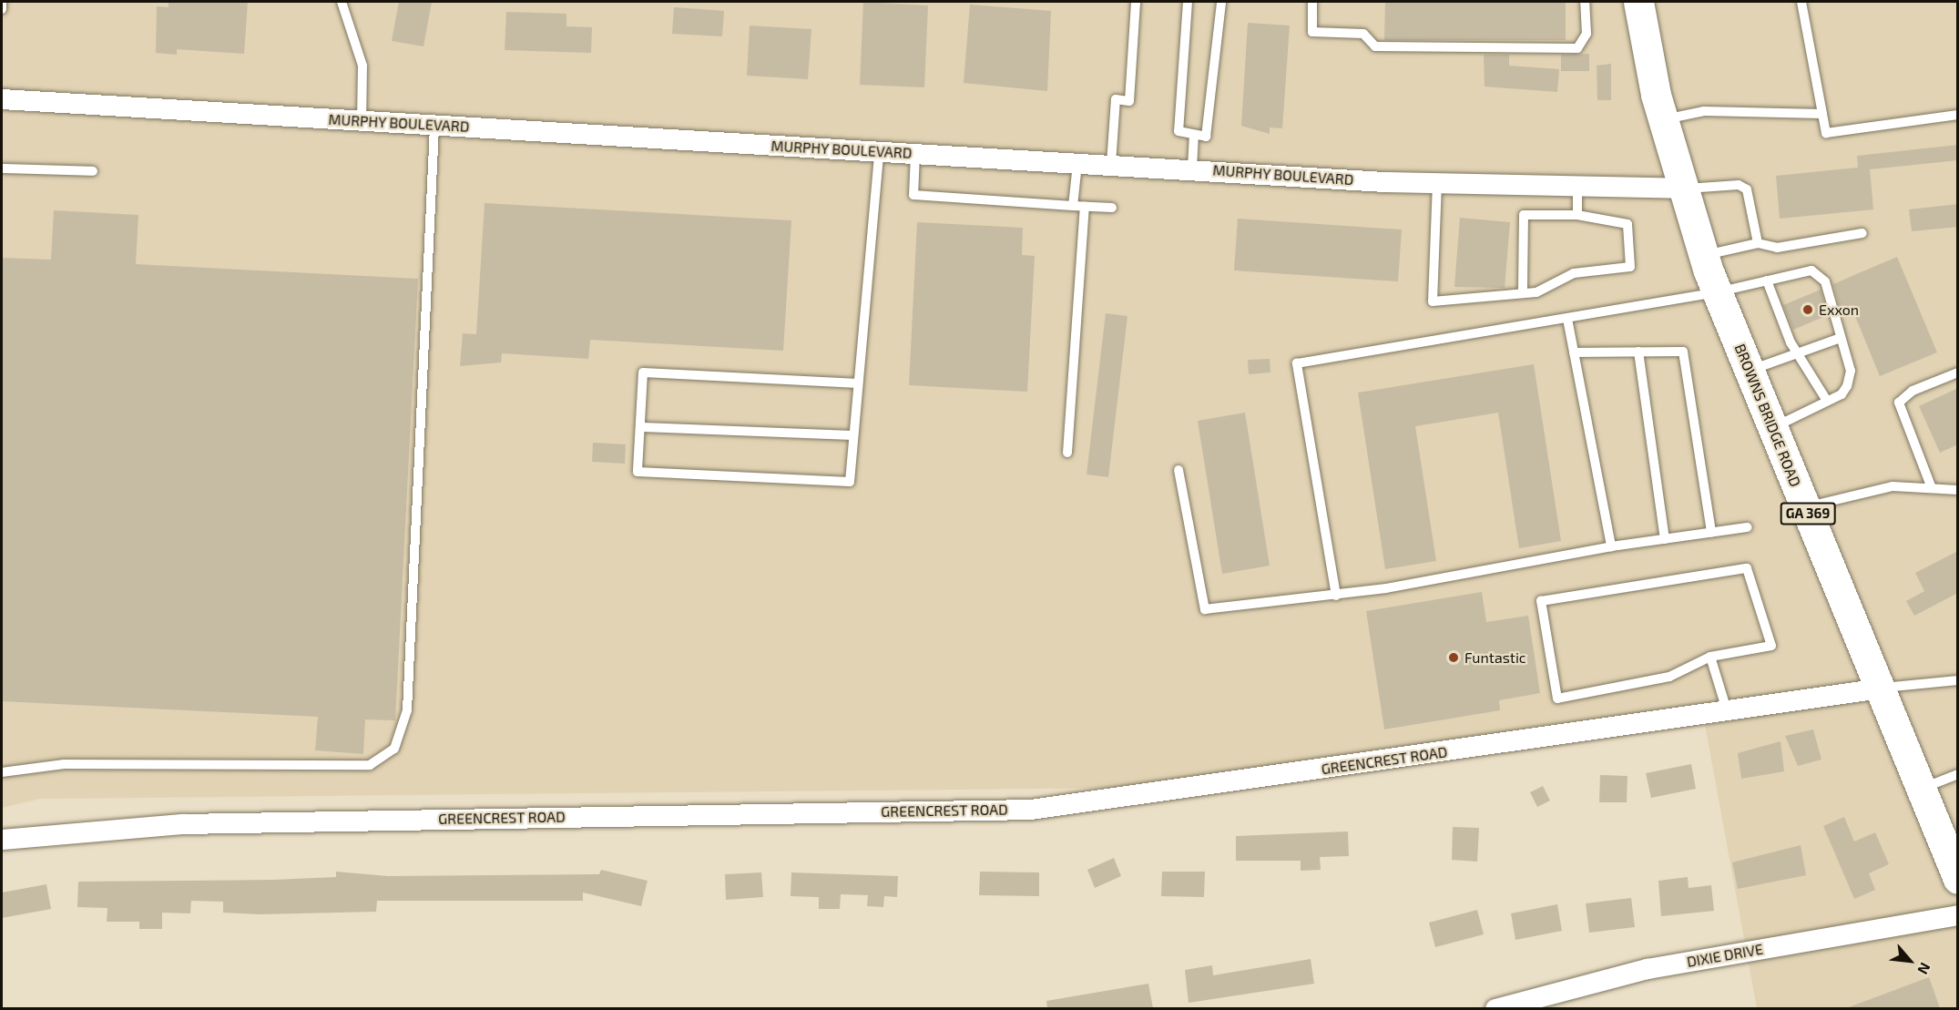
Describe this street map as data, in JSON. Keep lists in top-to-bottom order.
{
  "streets": {
    "main road": ["BROWNS BRIDGE ROAD", "GA 369"],
    "street": ["MURPHY BOULEVARD", "GREENCREST ROAD", "DIXIE DRIVE"]
  },
  "crossings": [
    ["MURPHY BOULEVARD", "BROWNS BRIDGE ROAD"],
    ["BROWNS BRIDGE ROAD", "GREENCREST ROAD"]
  ],
  "places": ["Exxon", "Funtastic"],
  "north": "bottom right"
}
